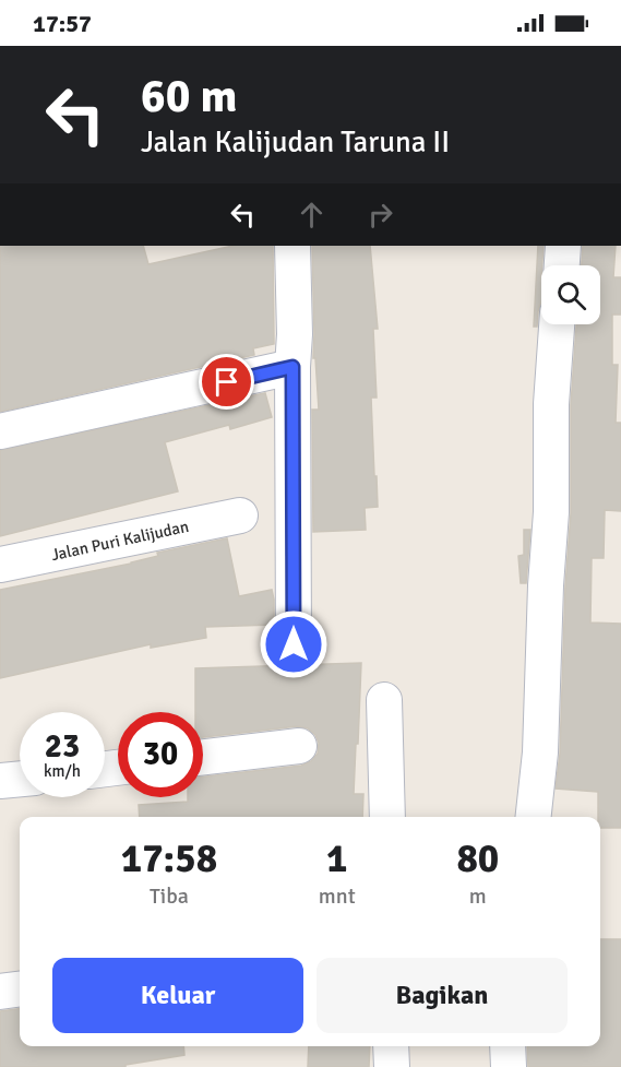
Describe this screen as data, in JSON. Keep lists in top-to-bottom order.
{
  "streets": {
    "street": ["Jalan Puri Kalijudan"]
  },
  "page": {
    "status": "17:57",
    "turn": ["60 m", "Jalan Kalijudan Taruna II"],
    "speed": "23 km/h",
    "limit": "30",
    "eta": [
      "17:58",
      "Tiba",
      "1",
      "mnt",
      "80",
      "m"
    ],
    "buttons": ["Keluar", "Bagikan"]
  }
}
